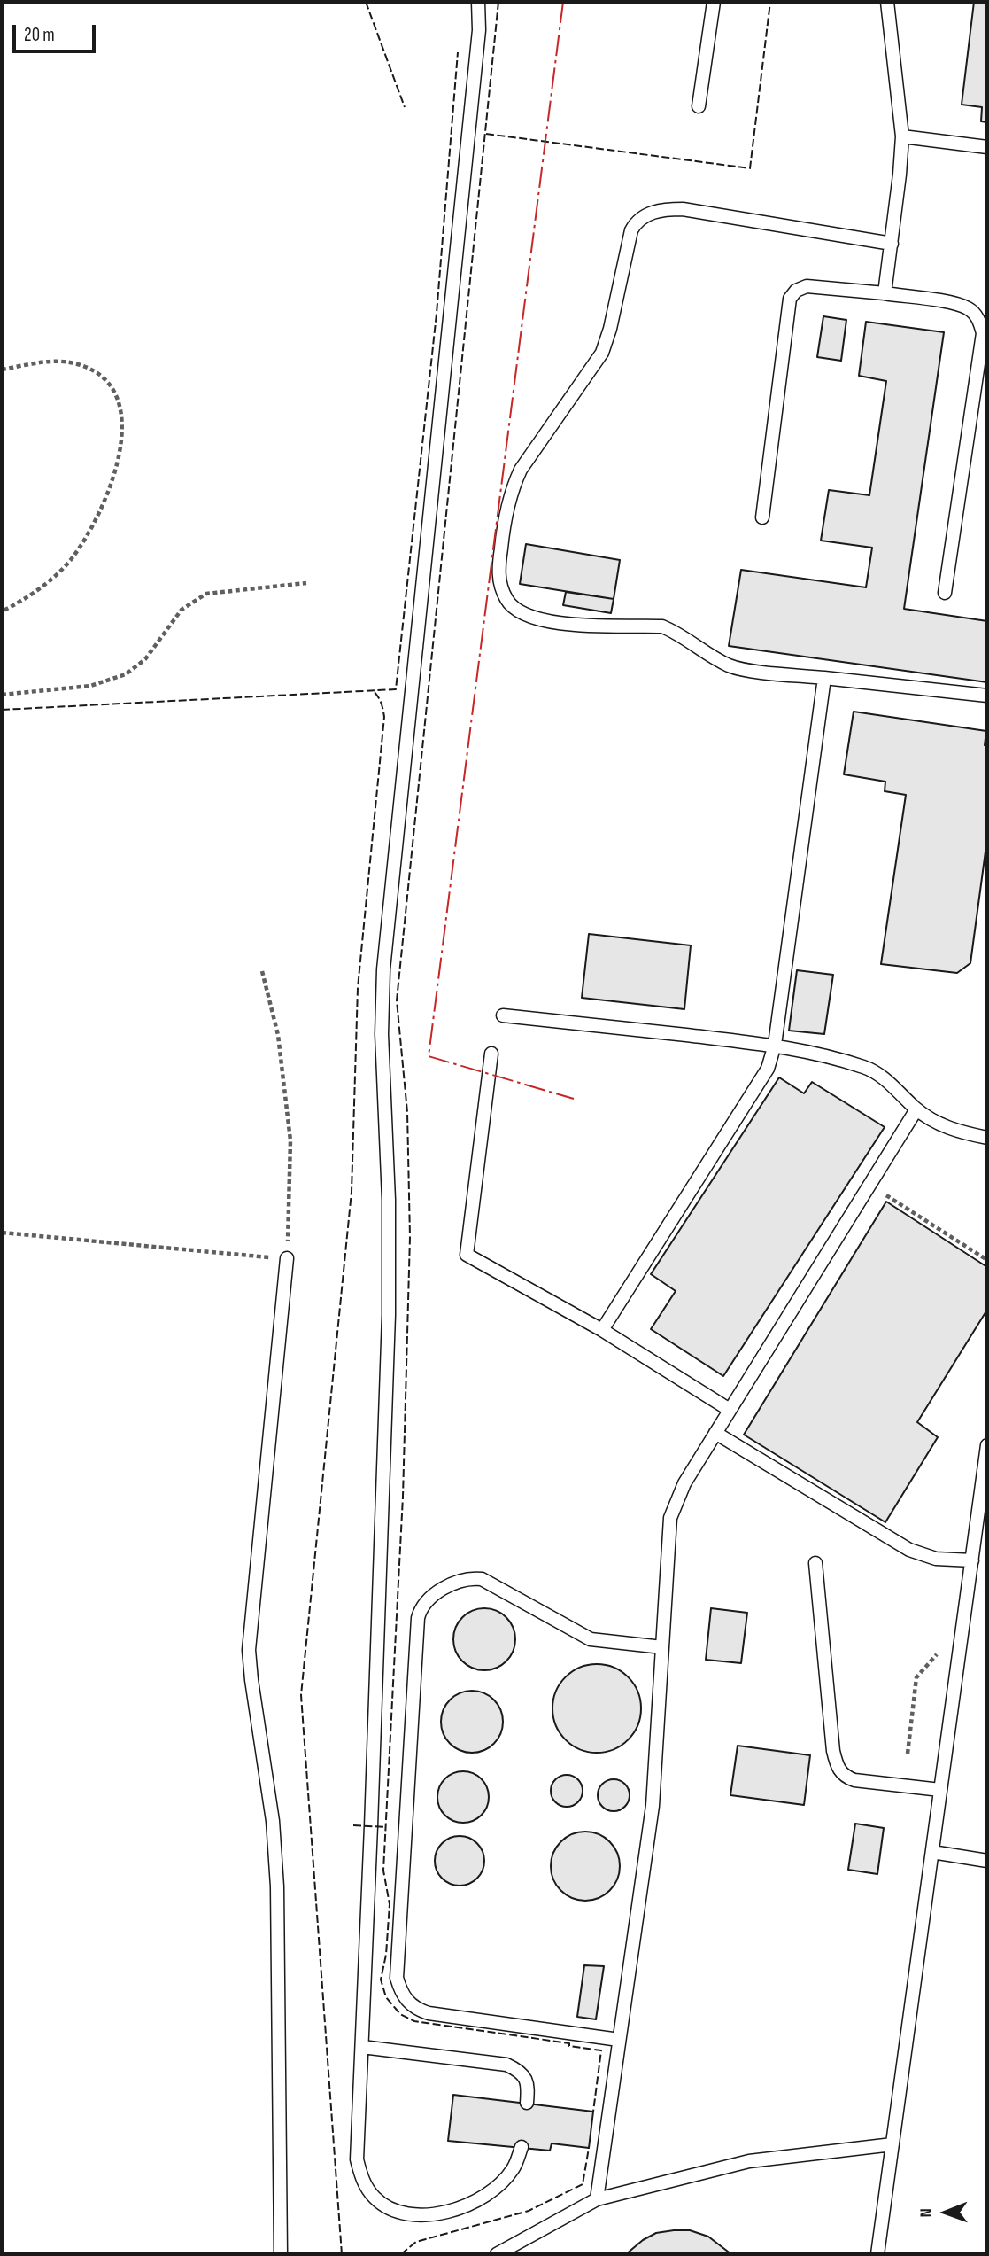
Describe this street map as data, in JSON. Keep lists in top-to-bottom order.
{
  "scale_bar": "20 m",
  "north": "left"
}
